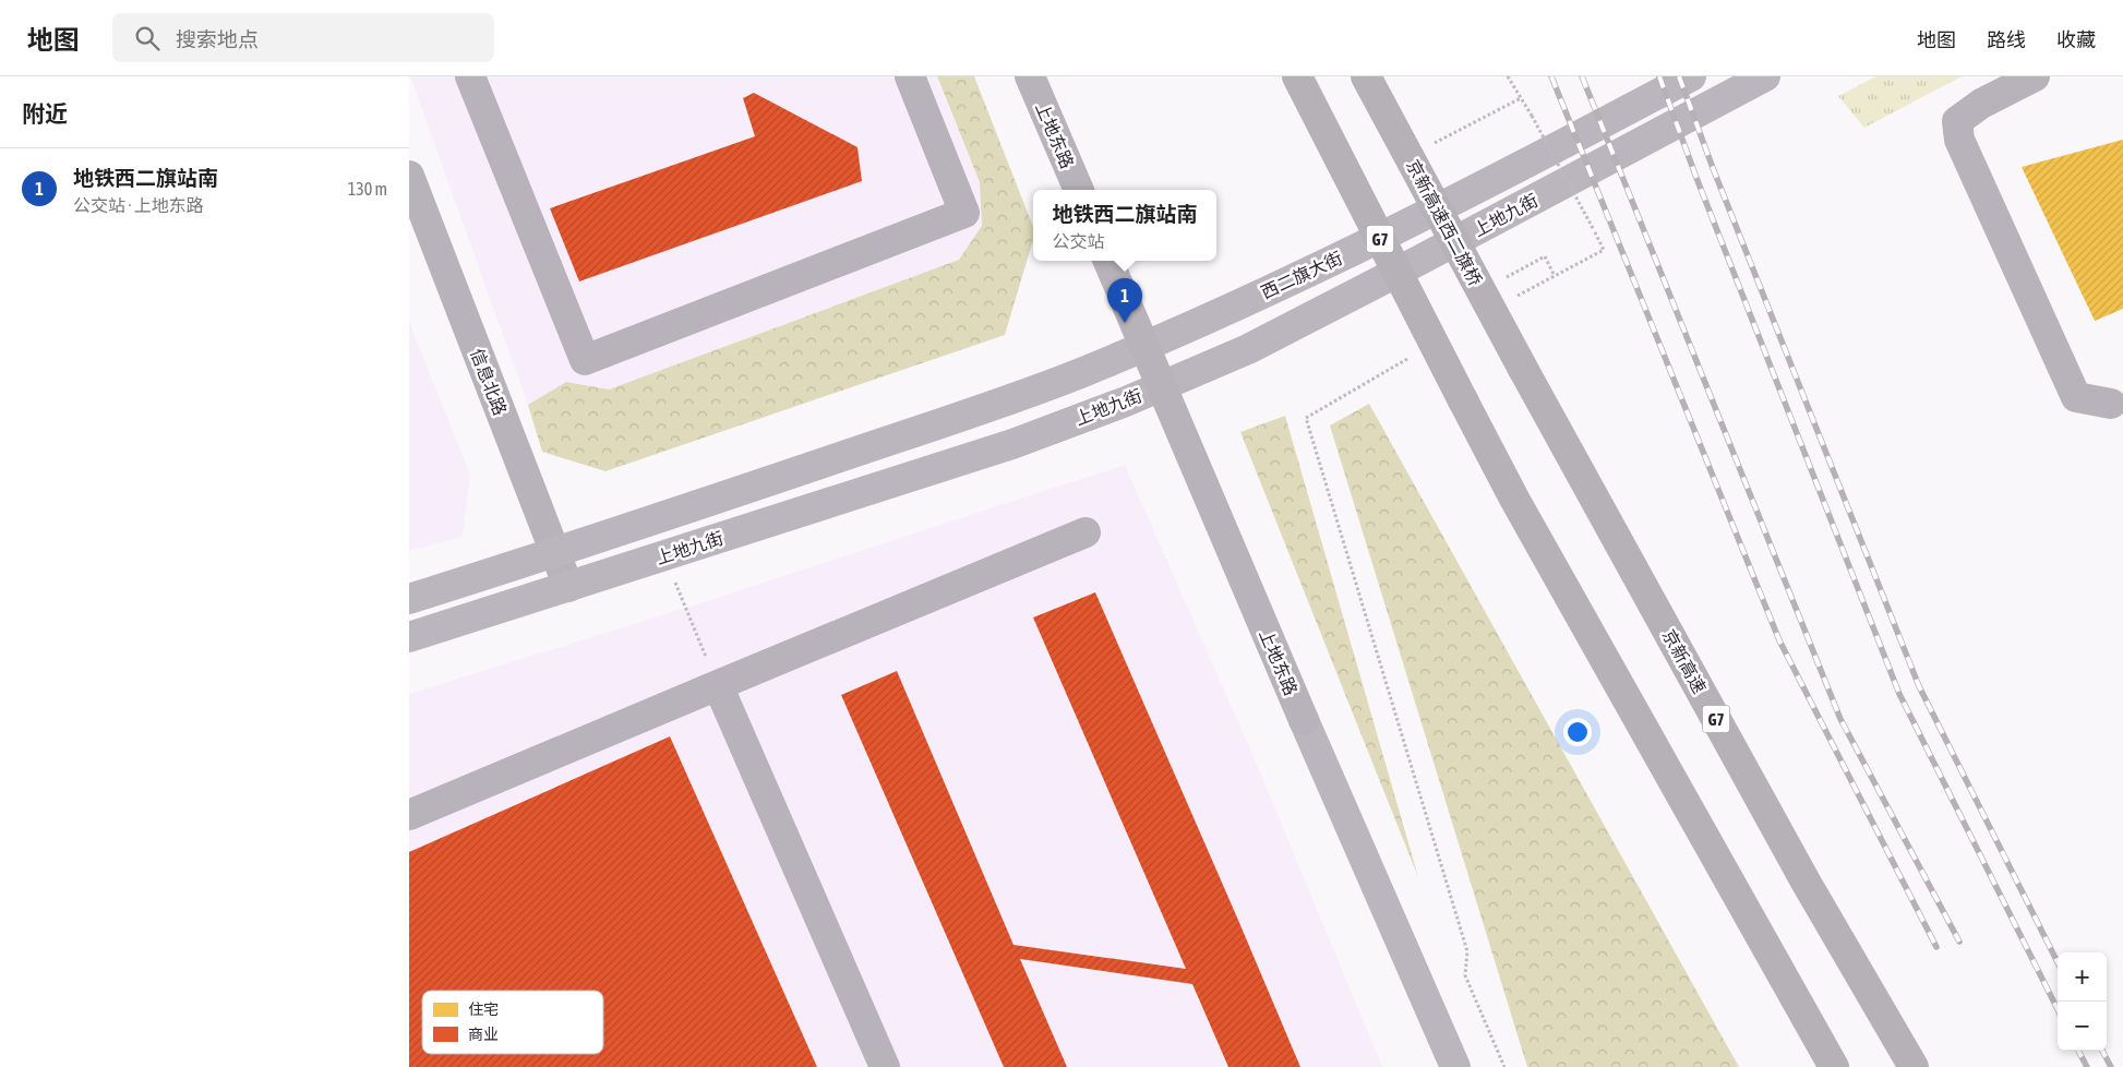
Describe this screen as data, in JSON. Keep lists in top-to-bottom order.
{
  "streets": {
    "highway": ["京新高速西二旗桥", "G7", "京新高速"],
    "main road": ["上地东路", "上地九街", "西二旗大街"],
    "street": ["信息北路"]
  },
  "crossings": [
    ["上地九街", "信息北路"],
    ["京新高速西二旗桥", "京新高速"],
    ["西二旗大街", "信息北路"]
  ],
  "legend": ["住宅", "商业"],
  "page": {
    "header": "地图",
    "search": "搜索地点",
    "nav": ["地图", "路线", "收藏"],
    "heading": "附近",
    "list": [
      {
        "mark": "1",
        "name": "地铁西二旗站南",
        "note": "公交站 · 上地东路",
        "value": "130 m"
      }
    ],
    "popup": ["地铁西二旗站南", "公交站"],
    "pins": "1",
    "map_buttons": ["+", "−"]
  }
}
